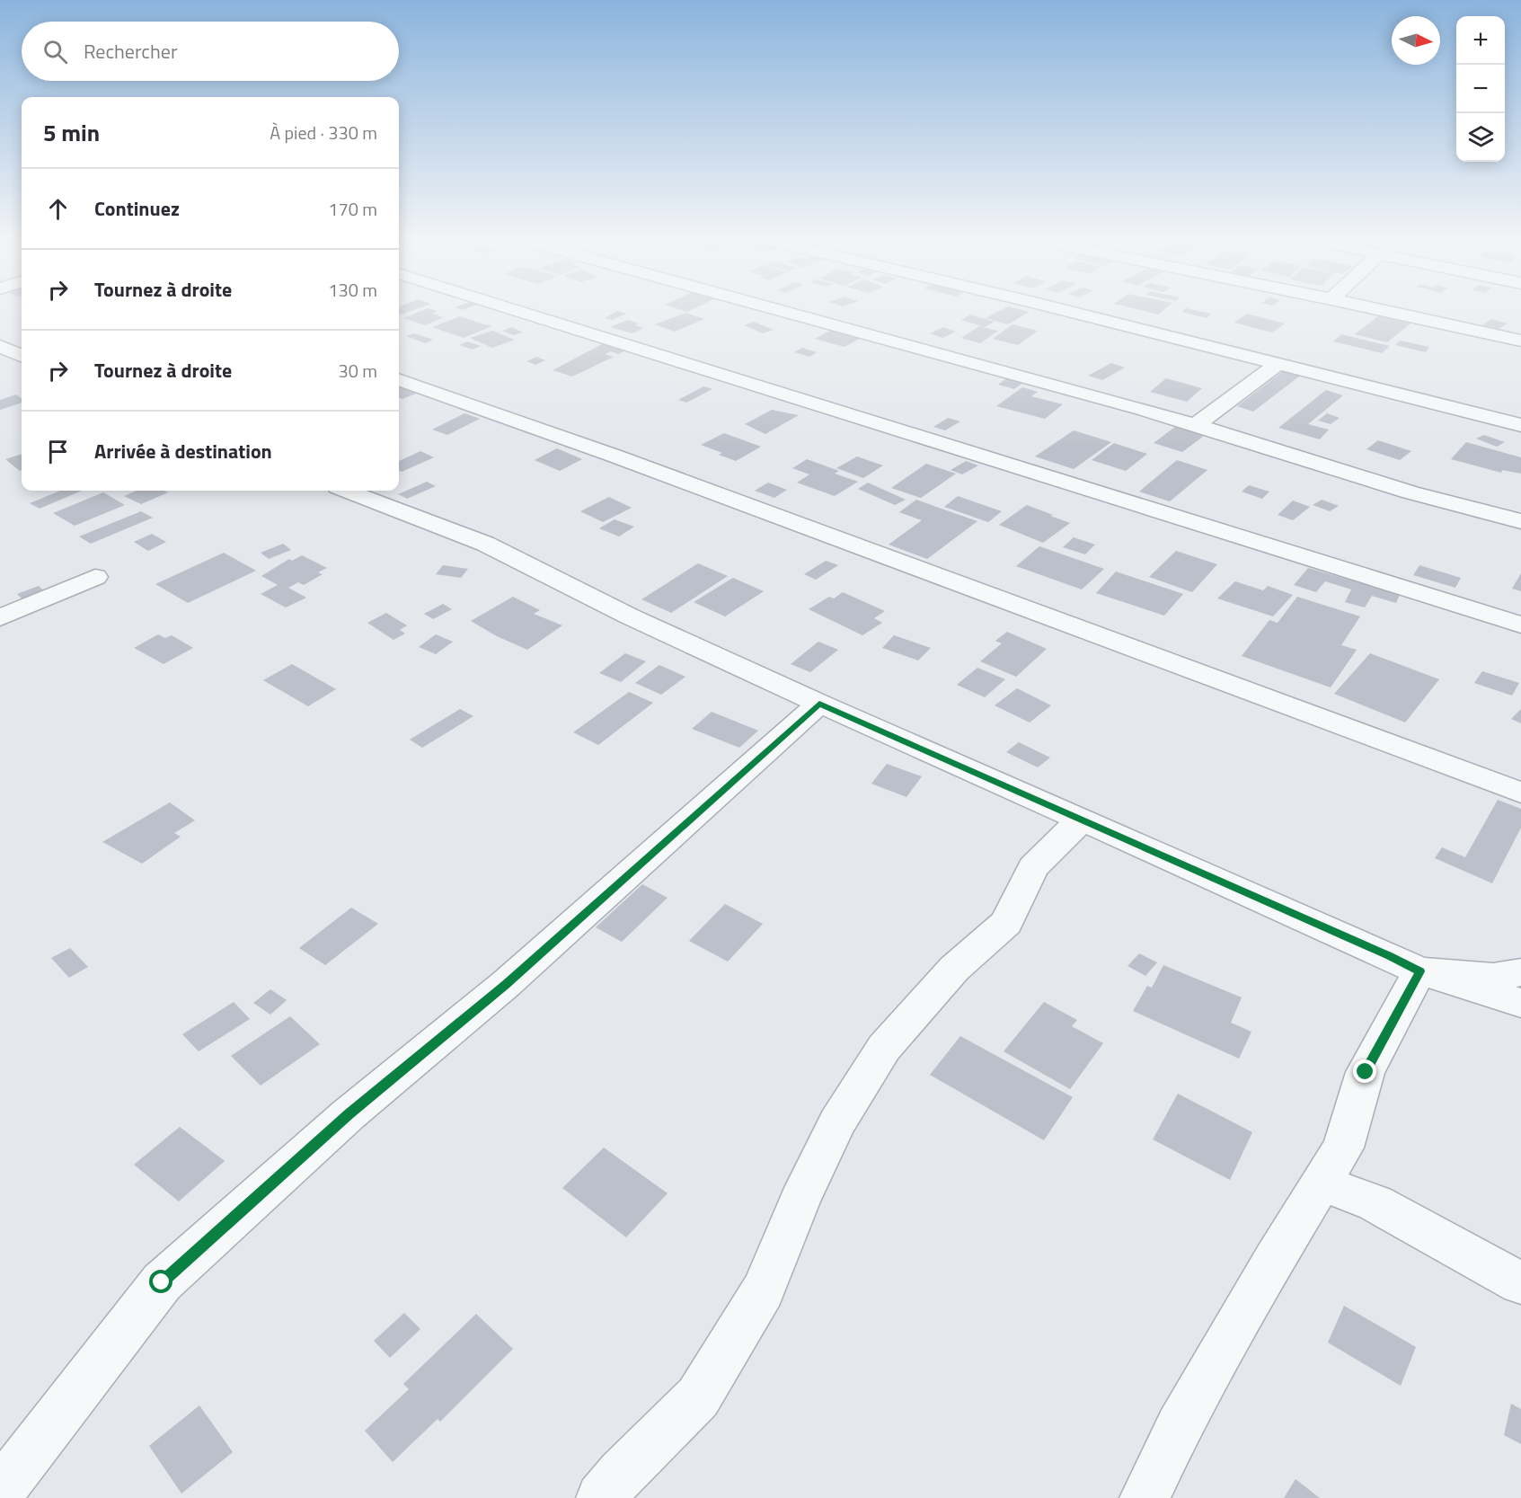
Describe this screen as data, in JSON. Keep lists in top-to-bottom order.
{
  "north": "right",
  "page": {
    "map_buttons": ["+", "−"],
    "search": "Rechercher",
    "heading": ["5 min", "À pied · 330 m"],
    "list": [
      ["Continuez", "170 m"],
      ["Tournez à droite", "130 m"],
      ["Tournez à droite", "30 m"],
      "Arrivée à destination"
    ]
  }
}
